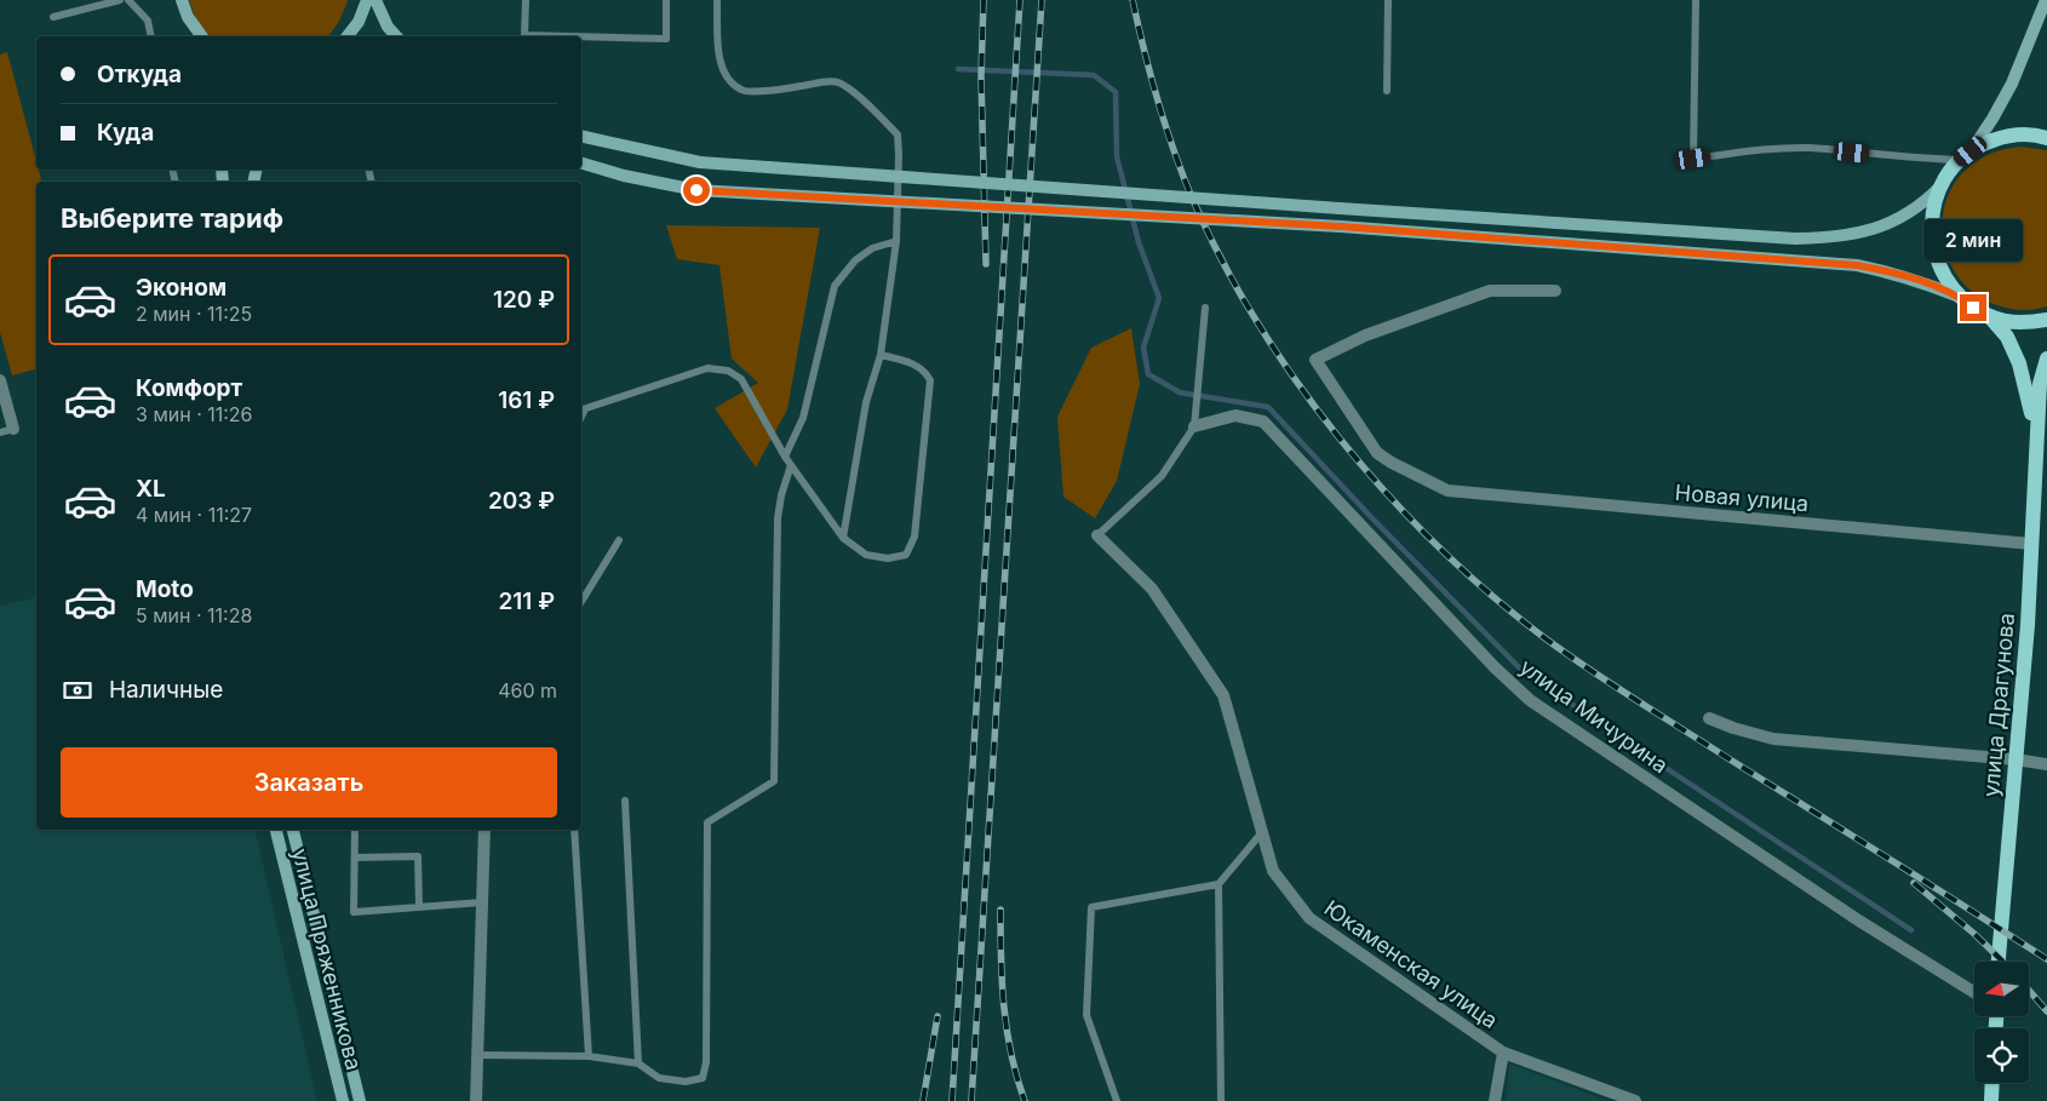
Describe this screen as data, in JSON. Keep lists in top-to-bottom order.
{
  "streets": {
    "main road": ["улица Драгунова", "улица Пряженникова"],
    "street": ["Новая улица", "улица Мичурина", "Юкаменская улица"]
  },
  "crossings": [
    ["Новая улица", "улица Драгунова"]
  ],
  "north": "left",
  "page": {
    "banner": ["Откуда", "Куда"],
    "heading": "Выберите тариф",
    "bubble": "2 мин",
    "list": [
      {
        "name": "Эконом",
        "note": "2 мин · 11:25",
        "value": "120 ₽"
      },
      {
        "name": "Комфорт",
        "note": "3 мин · 11:26",
        "value": "161 ₽"
      },
      {
        "name": "XL",
        "note": "4 мин · 11:27",
        "value": "203 ₽"
      },
      {
        "name": "Moto",
        "note": "5 мин · 11:28",
        "value": "211 ₽"
      }
    ],
    "pay": ["Наличные", "460 m"],
    "buttons": "Заказать"
  }
}
